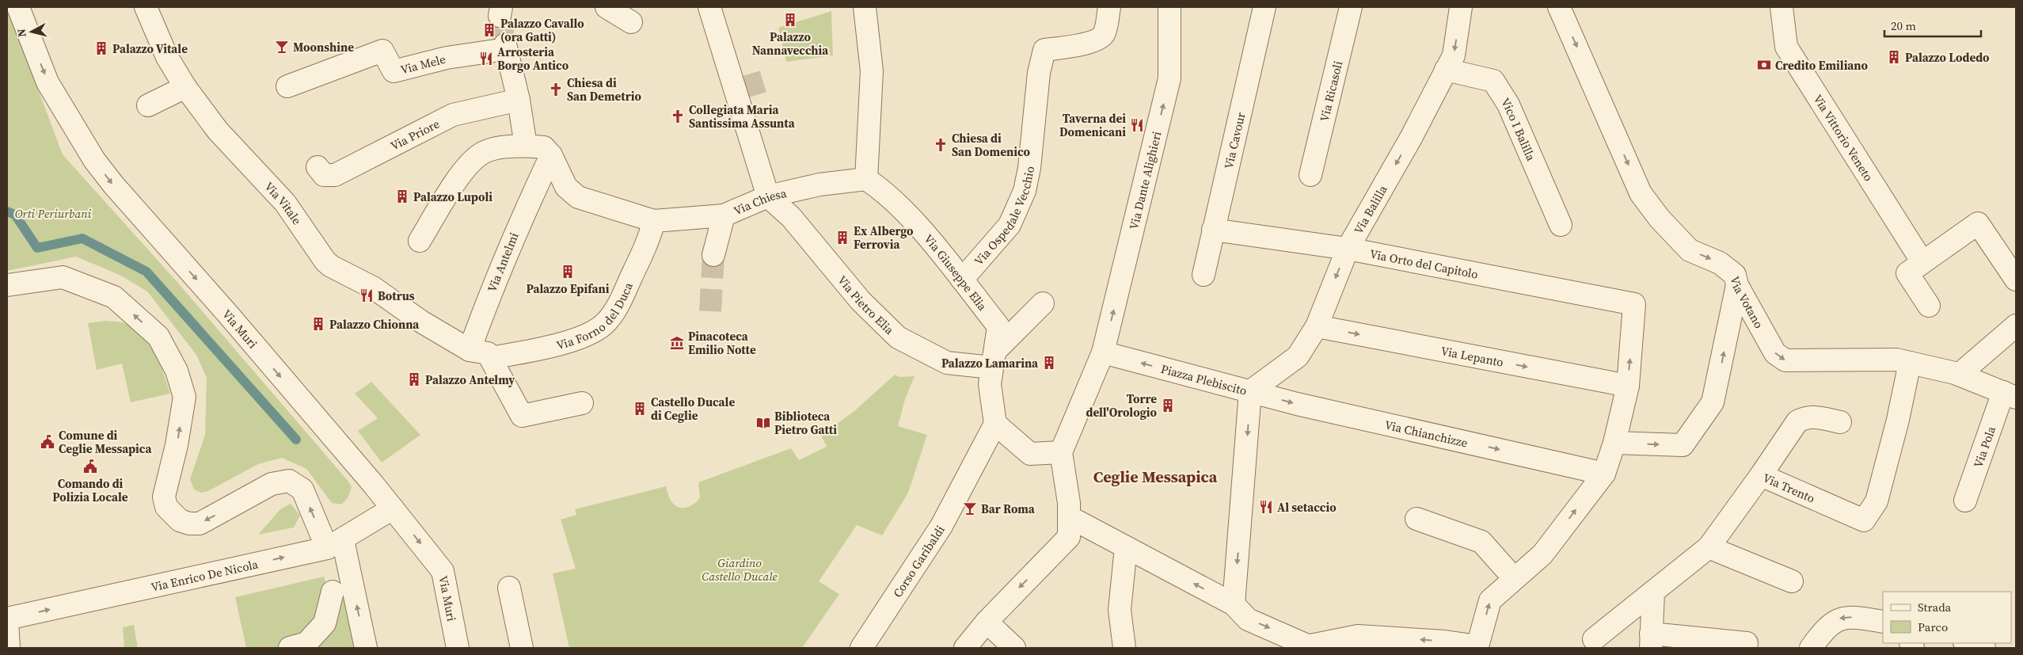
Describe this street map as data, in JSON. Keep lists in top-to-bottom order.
{
  "streets": {
    "street": [
      "Via Mele",
      "Via Ricasoli",
      "Vico I Balilla",
      "Via Priore",
      "Via Vittorio Veneto",
      "Via Cavour",
      "Via Dante Alighieri",
      "Via Chiesa",
      "Via Vitale",
      "Via Balilla",
      "Via Ospedale Vecchio",
      "Via Antelmi",
      "Via Orto del Capitolo",
      "Via Giuseppe Elia",
      "Via Votano",
      "Via Pietro Elia",
      "Via Forno del Duca",
      "Via Muri",
      "Via Lepanto",
      "Piazza Plebiscito",
      "Via Chianchizze",
      "Via Pola",
      "Via Trento",
      "Corso Garibaldi",
      "Via Enrico De Nicola"
    ]
  },
  "crossings": [
    ["Via Mele", "Via Priore"],
    ["Vico I Balilla", "Via Balilla"],
    ["Via Cavour", "Via Orto del Capitolo"],
    ["Via Dante Alighieri", "Piazza Plebiscito"],
    ["Via Chiesa", "Via Giuseppe Elia"],
    ["Via Chiesa", "Via Pietro Elia"],
    ["Via Chiesa", "Via Forno del Duca"],
    ["Via Vitale", "Via Antelmi"],
    ["Via Balilla", "Via Orto del Capitolo"],
    ["Via Balilla", "Via Lepanto"],
    ["Via Balilla", "Piazza Plebiscito"],
    ["Via Balilla", "Via Chianchizze"],
    ["Via Ospedale Vecchio", "Via Giuseppe Elia"],
    ["Via Orto del Capitolo", "Via Lepanto"],
    ["Via Giuseppe Elia", "Via Pietro Elia"],
    ["Via Giuseppe Elia", "Corso Garibaldi"],
    ["Via Votano", "Via Pola"],
    ["Via Votano", "Via Trento"],
    ["Via Muri", "Via Enrico De Nicola"],
    ["Piazza Plebiscito", "Via Chianchizze"]
  ],
  "one_way": [
    "Via Dante Alighieri",
    "Via Balilla",
    "Via Orto del Capitolo",
    "Via Votano",
    "Via Muri",
    "Via Lepanto",
    "Via Enrico De Nicola"
  ],
  "districts": ["Ceglie Messapica"],
  "parks": ["Orti Periurbani", "Giardino Castello Ducale"],
  "places": {
    "building": [
      "Palazzo Nannavecchia",
      "Palazzo Cavallo (ora Gatti)",
      "Palazzo Vitale",
      "Palazzo Lodedo",
      "Palazzo Lupoli",
      "Ex Albergo Ferrovia",
      "Palazzo Epifani",
      "Palazzo Chionna",
      "Palazzo Lamarina",
      "Palazzo Antelmy",
      "Torre dell'Orologio",
      "Castello Ducale di Ceglie"
    ],
    "bar": ["Moonshine", "Bar Roma"],
    "restaurant": [
      "Arrosteria Borgo Antico",
      "Taverna dei Domenicani",
      "Botrus",
      "Al setaccio"
    ],
    "bank": ["Credito Emiliano"],
    "church": ["Chiesa di San Demetrio", "Collegiata Maria Santissima Assunta", "Chiesa di San Domenico"],
    "museum": ["Pinacoteca Emilio Notte"],
    "library": ["Biblioteca Pietro Gatti"],
    "public building": ["Comune di Ceglie Messapica", "Comando di Polizia Locale"]
  },
  "legend": ["Strada", "Parco"],
  "scale_bar": "20 m",
  "north": "left"
}
